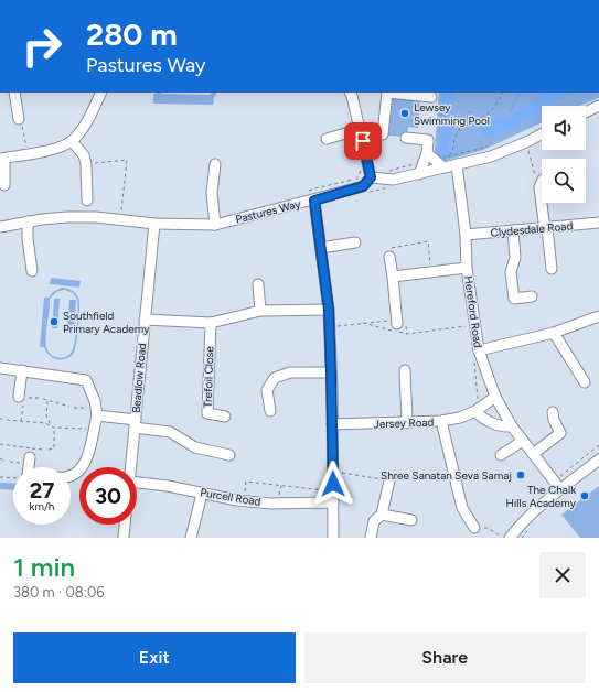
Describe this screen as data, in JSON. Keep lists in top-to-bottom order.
{
  "streets": {
    "street": [
      "Pastures Way",
      "Clydesdale Road",
      "Hereford Road",
      "Trefoil Close",
      "Beadlow Road",
      "Jersey Road",
      "Purcell Road"
    ]
  },
  "crossings": [
    ["Pastures Way", "Beadlow Road"],
    ["Clydesdale Road", "Hereford Road"],
    ["Hereford Road", "Jersey Road"]
  ],
  "places": [
    "Lewsey Swimming Pool",
    "Southfield Primary Academy",
    "Shree Sanatan Seva Samaj",
    "The Chalk Hills Academy"
  ],
  "page": {
    "turn": ["280 m", "Pastures Way"],
    "speed": "27 km/h",
    "limit": "30",
    "heading": ["1 min", "380 m · 08:06"],
    "buttons": ["Exit", "Share"]
  }
}
